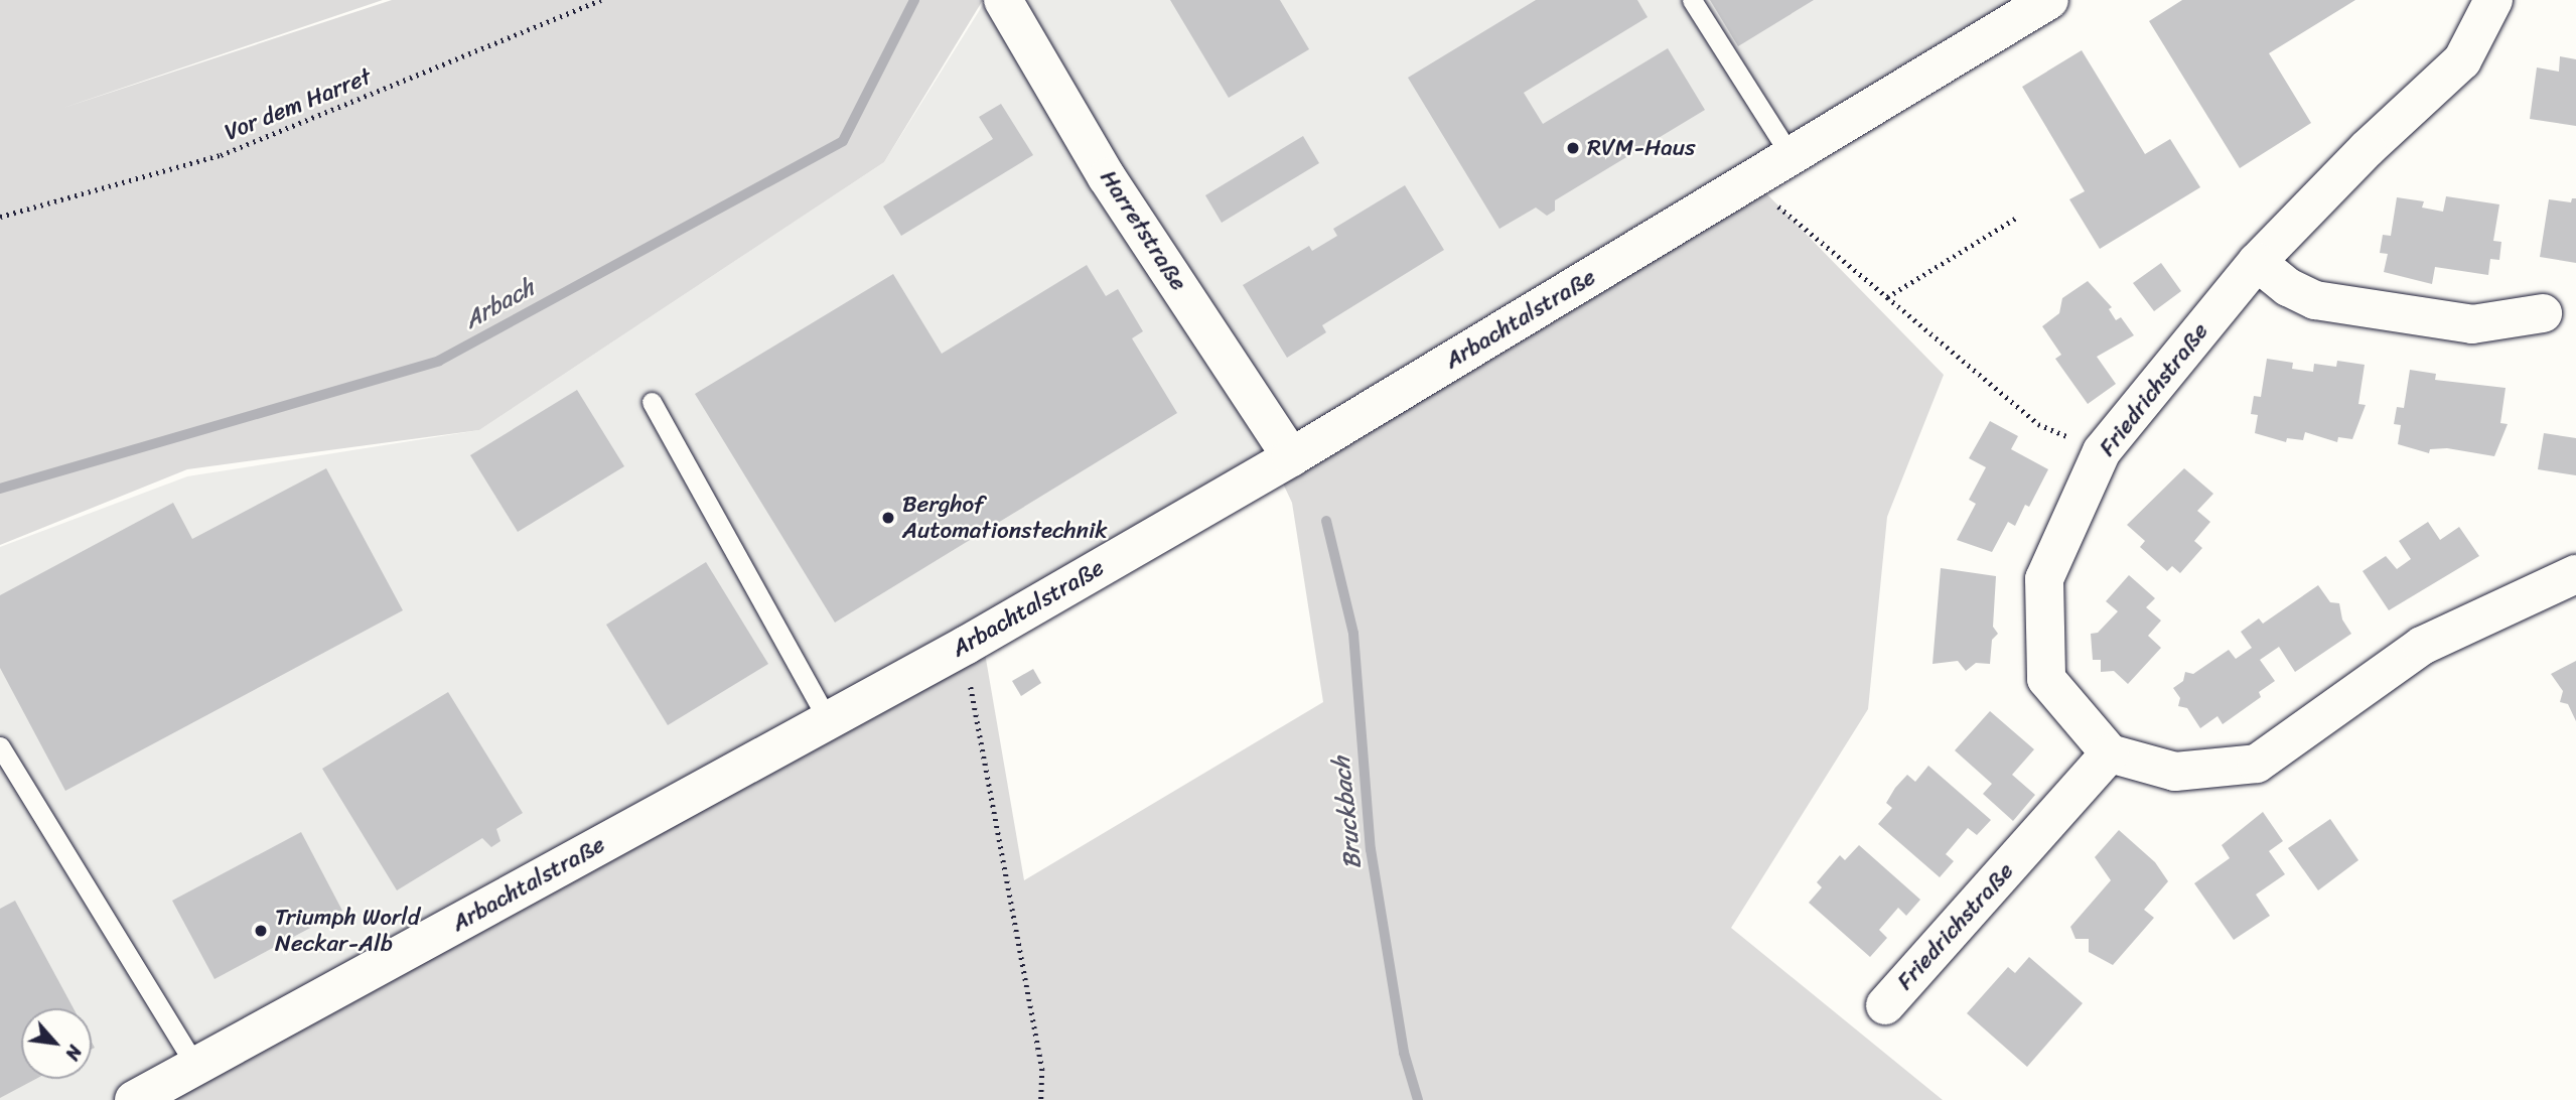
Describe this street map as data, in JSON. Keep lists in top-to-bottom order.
{
  "streets": {
    "street": ["Harretstraße", "Arbachtalstraße", "Friedrichstraße"],
    "path": ["Vor dem Harret"]
  },
  "crossings": [
    ["Harretstraße", "Arbachtalstraße"]
  ],
  "water": ["Arbach", "Bruckbach"],
  "places": ["RVM-Haus", "Berghof Automationstechnik", "Triumph World Neckar-Alb"],
  "north": "bottom right"
}
